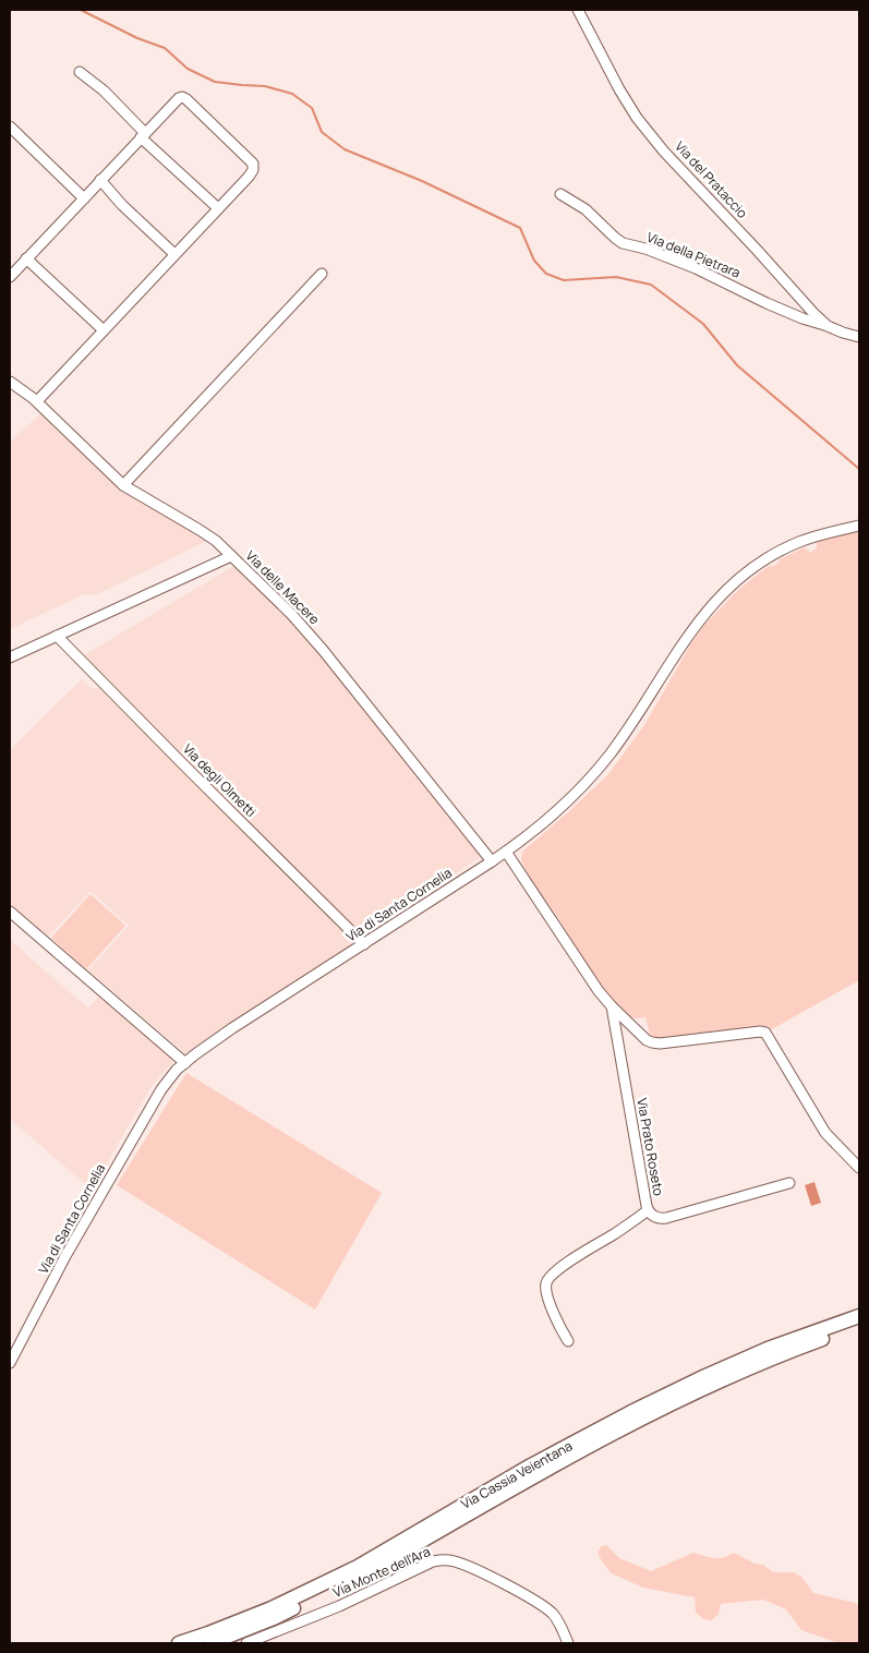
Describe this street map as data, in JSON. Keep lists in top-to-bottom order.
{
  "streets": {
    "highway": ["Via Cassia Veientana"],
    "street": [
      "Via del Prataccio",
      "Via della Pietrara",
      "Via delle Macere",
      "Via degli Olmetti",
      "Via di Santa Cornelia",
      "Via Prato Roseto",
      "Via Monte dell'Ara"
    ]
  },
  "crossings": [
    ["Via del Prataccio", "Via della Pietrara"],
    ["Via delle Macere", "Via di Santa Cornelia"],
    ["Via degli Olmetti", "Via di Santa Cornelia"],
    ["Via di Santa Cornelia", "Via Prato Roseto"]
  ]
}
